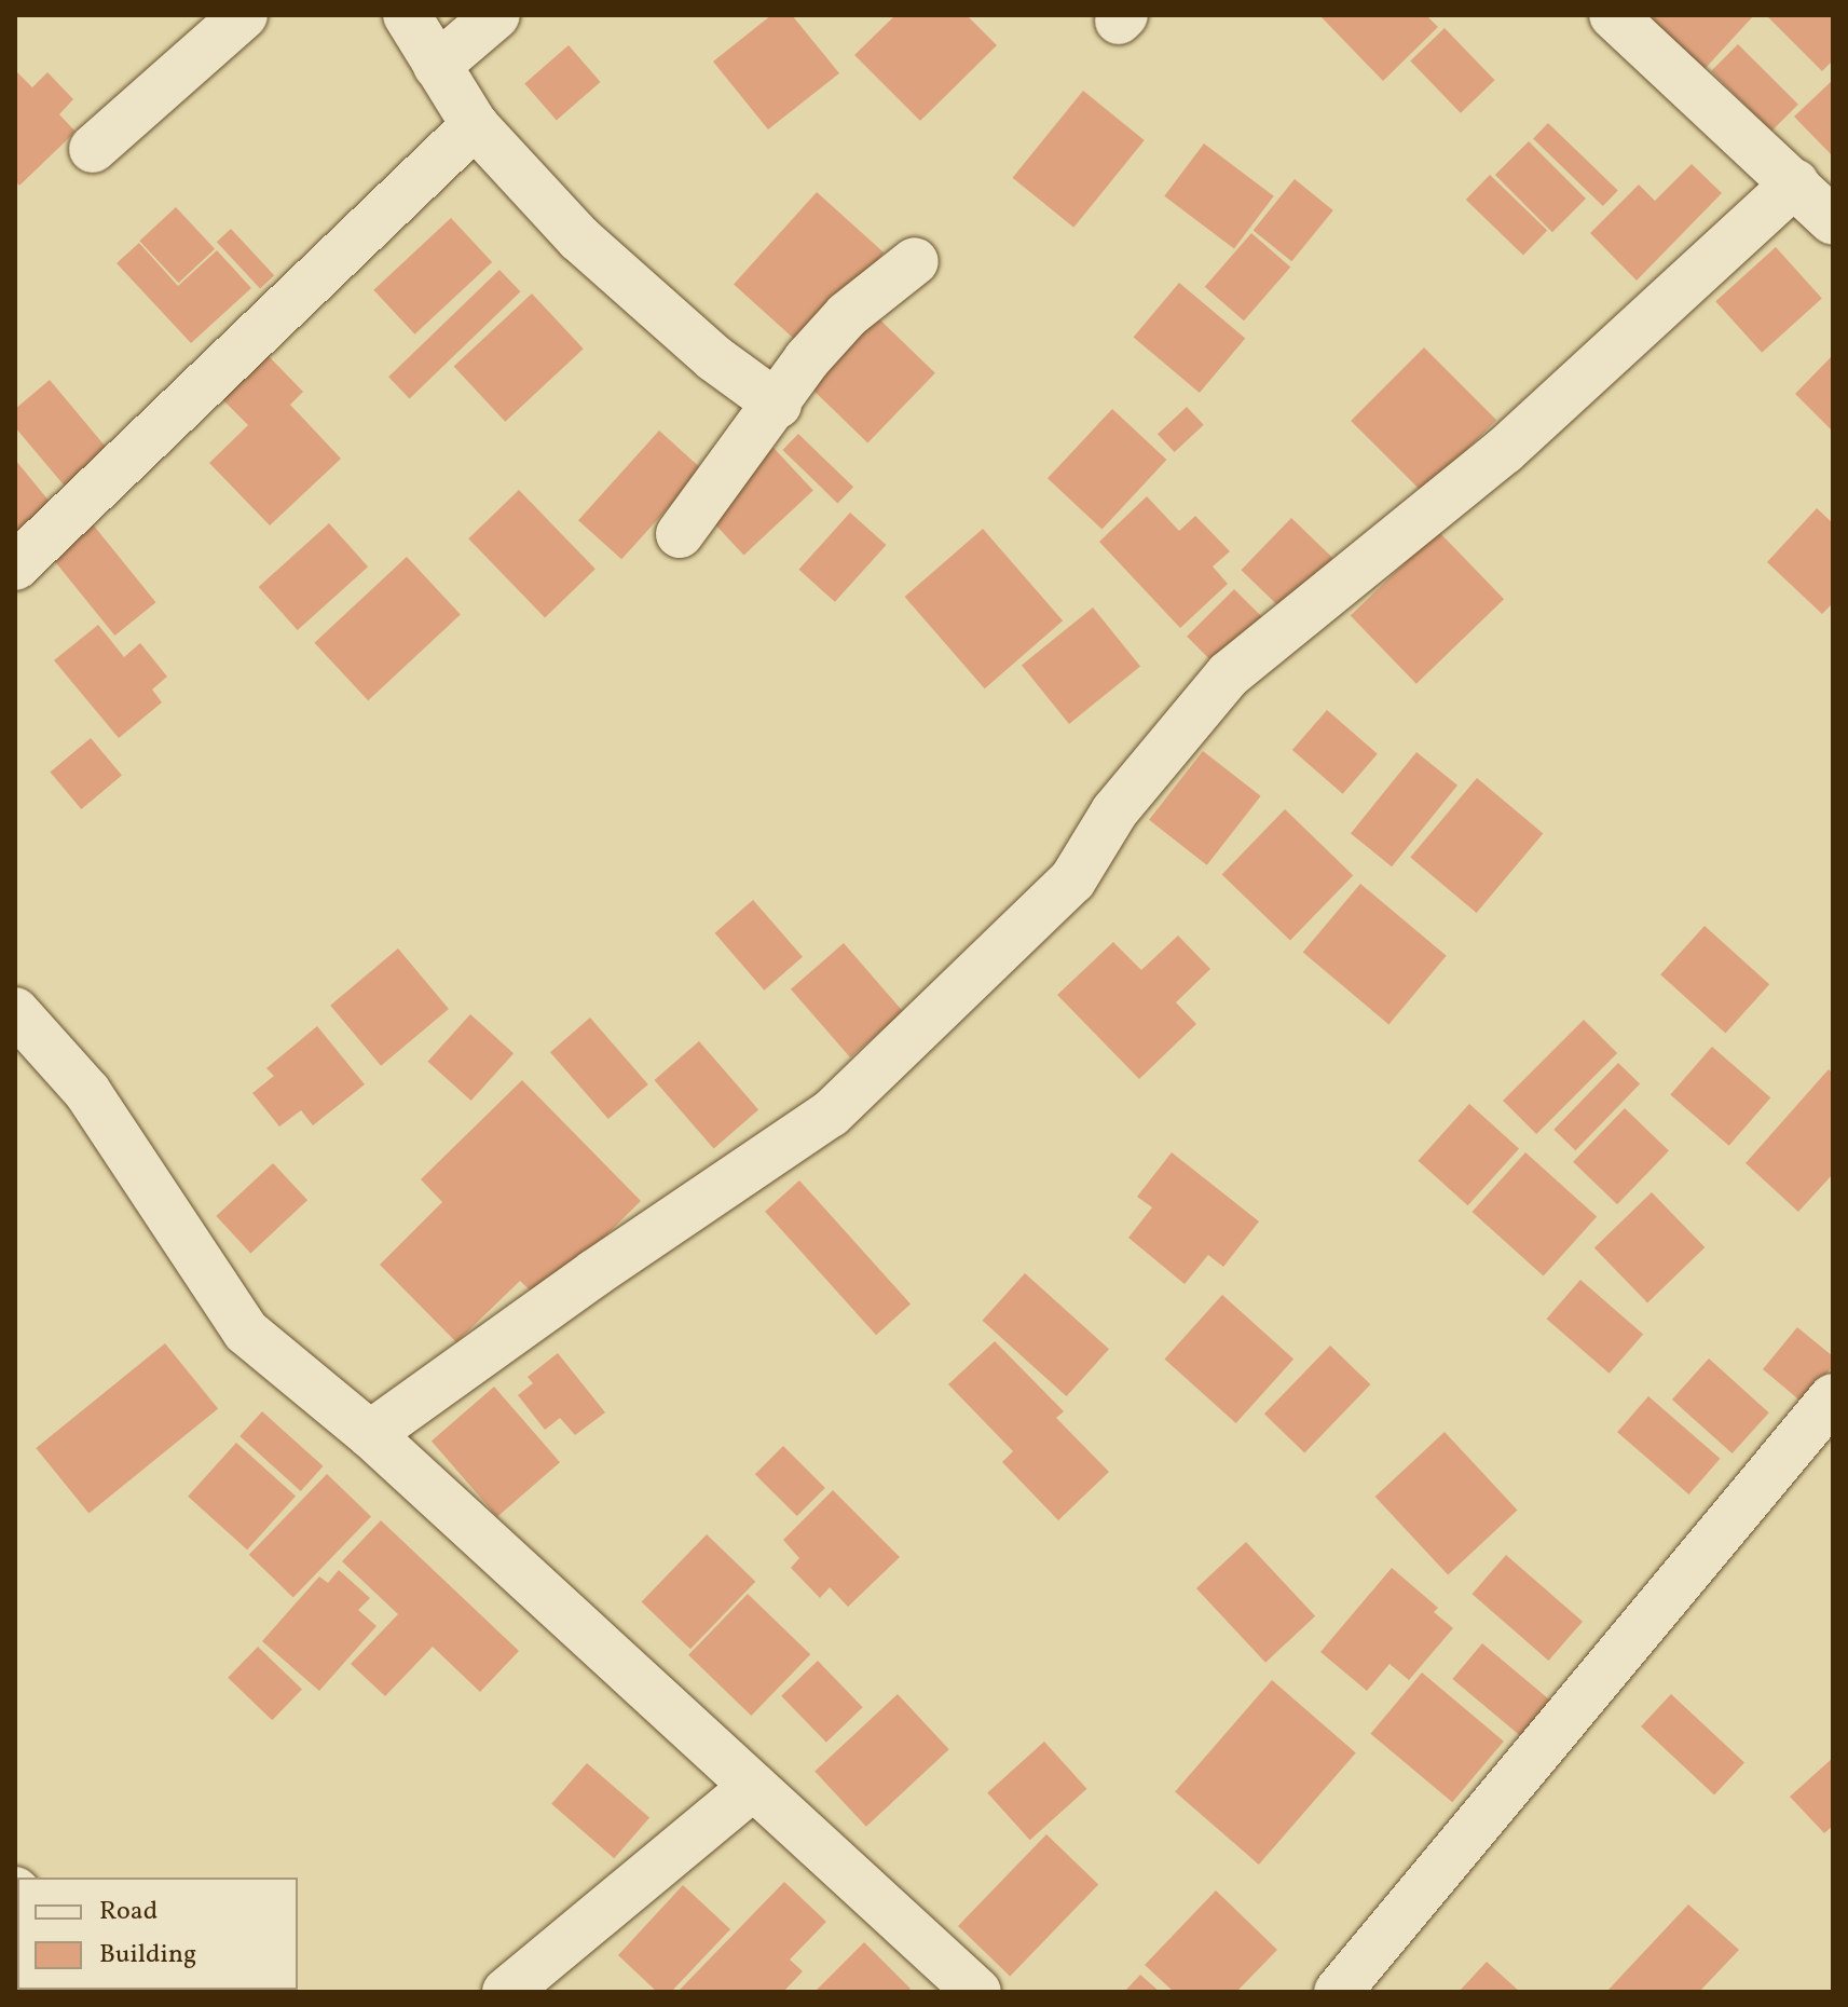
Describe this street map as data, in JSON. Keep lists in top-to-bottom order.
{
  "legend": ["Road", "Building"]
}
